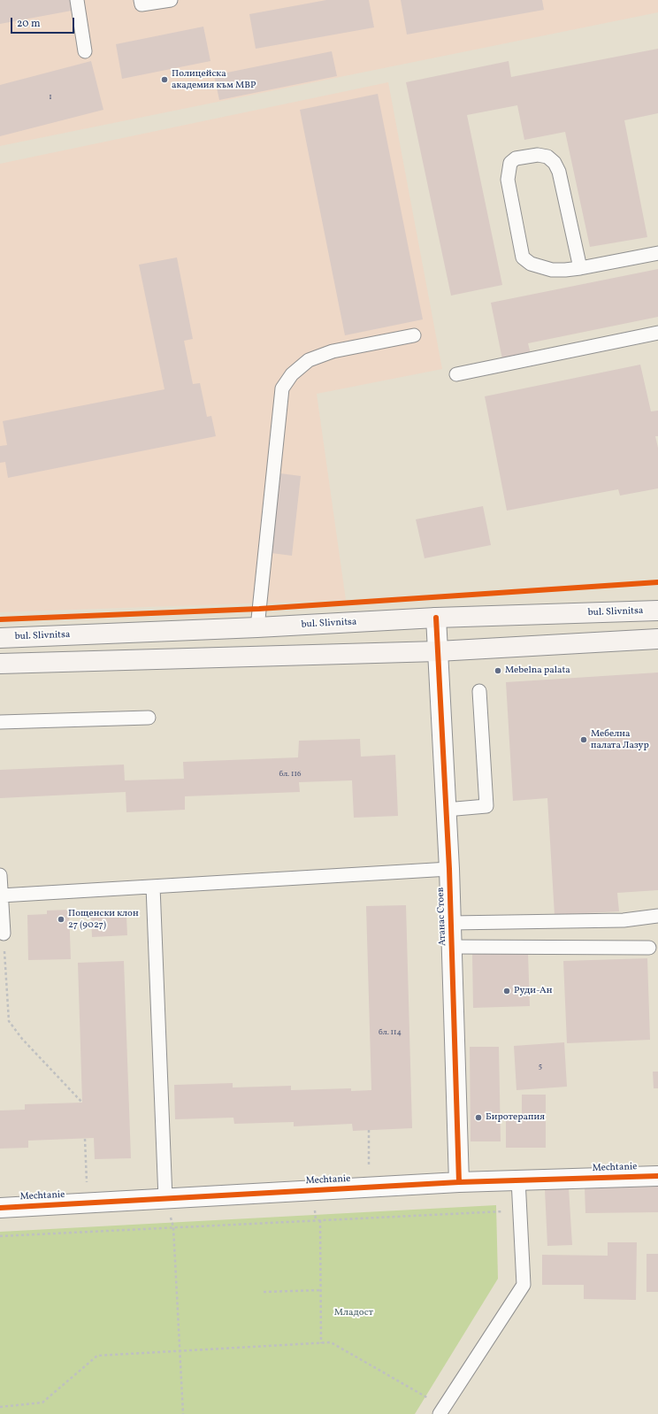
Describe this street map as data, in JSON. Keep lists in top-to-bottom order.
{
  "streets": {
    "main road": ["bul. Slivnitsa"],
    "street": ["Атанас Стоев", "Mechtanie"]
  },
  "crossings": [
    ["bul. Slivnitsa", "Атанас Стоев"],
    ["Атанас Стоев", "Mechtanie"]
  ],
  "parks": ["Младост"],
  "places": [
    "Полицейска академия към МВР",
    "Mebelna palata",
    "Мебелна палата Лазур",
    "Пощенски клон 27 (9027)",
    "Руди-Ан",
    "Биротерапия"
  ],
  "house_numbers": [
    "1",
    "бл. 116",
    "бл. 114",
    "5"
  ],
  "scale_bar": "20 m"
}
